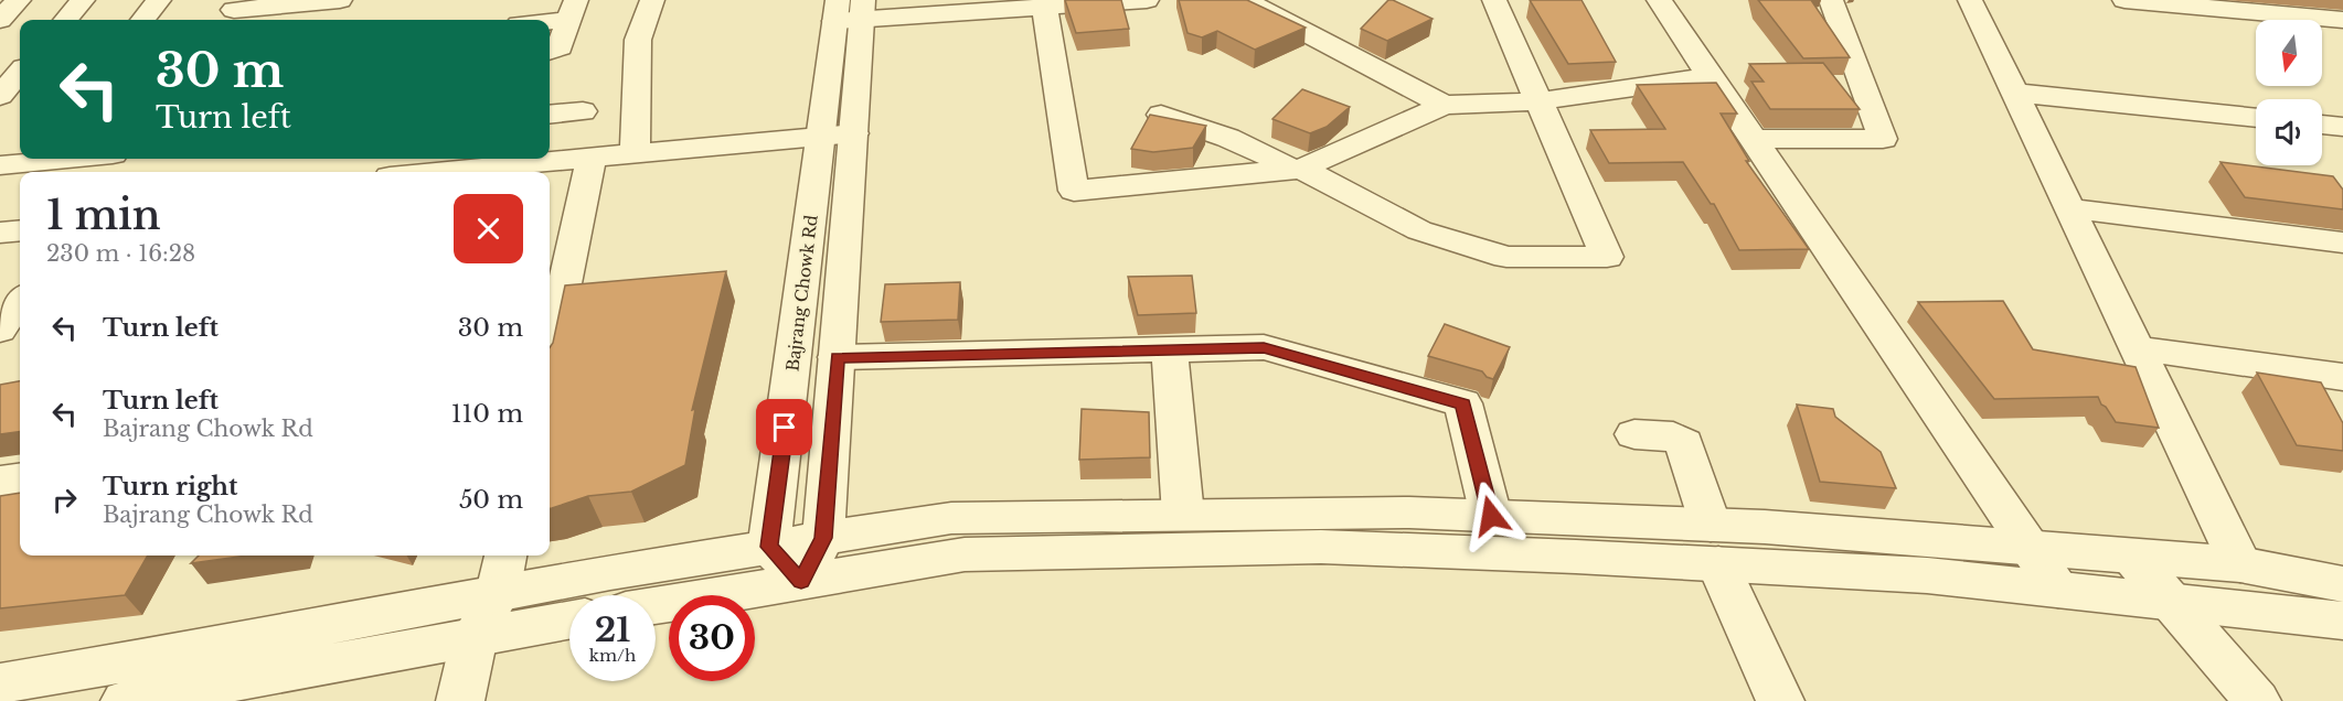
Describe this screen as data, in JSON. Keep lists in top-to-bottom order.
{
  "streets": {
    "street": ["Bajrang Chowk Rd"]
  },
  "north": "bottom",
  "page": {
    "turn": ["30 m", "Turn left"],
    "heading": ["1 min", "230 m · 16:28"],
    "list": [
      {
        "name": "Turn left",
        "value": "30 m"
      },
      {
        "name": "Turn left",
        "note": "Bajrang Chowk Rd",
        "value": "110 m"
      },
      {
        "name": "Turn right",
        "note": "Bajrang Chowk Rd",
        "value": "50 m"
      }
    ],
    "speed": "21 km/h",
    "limit": "30"
  }
}
